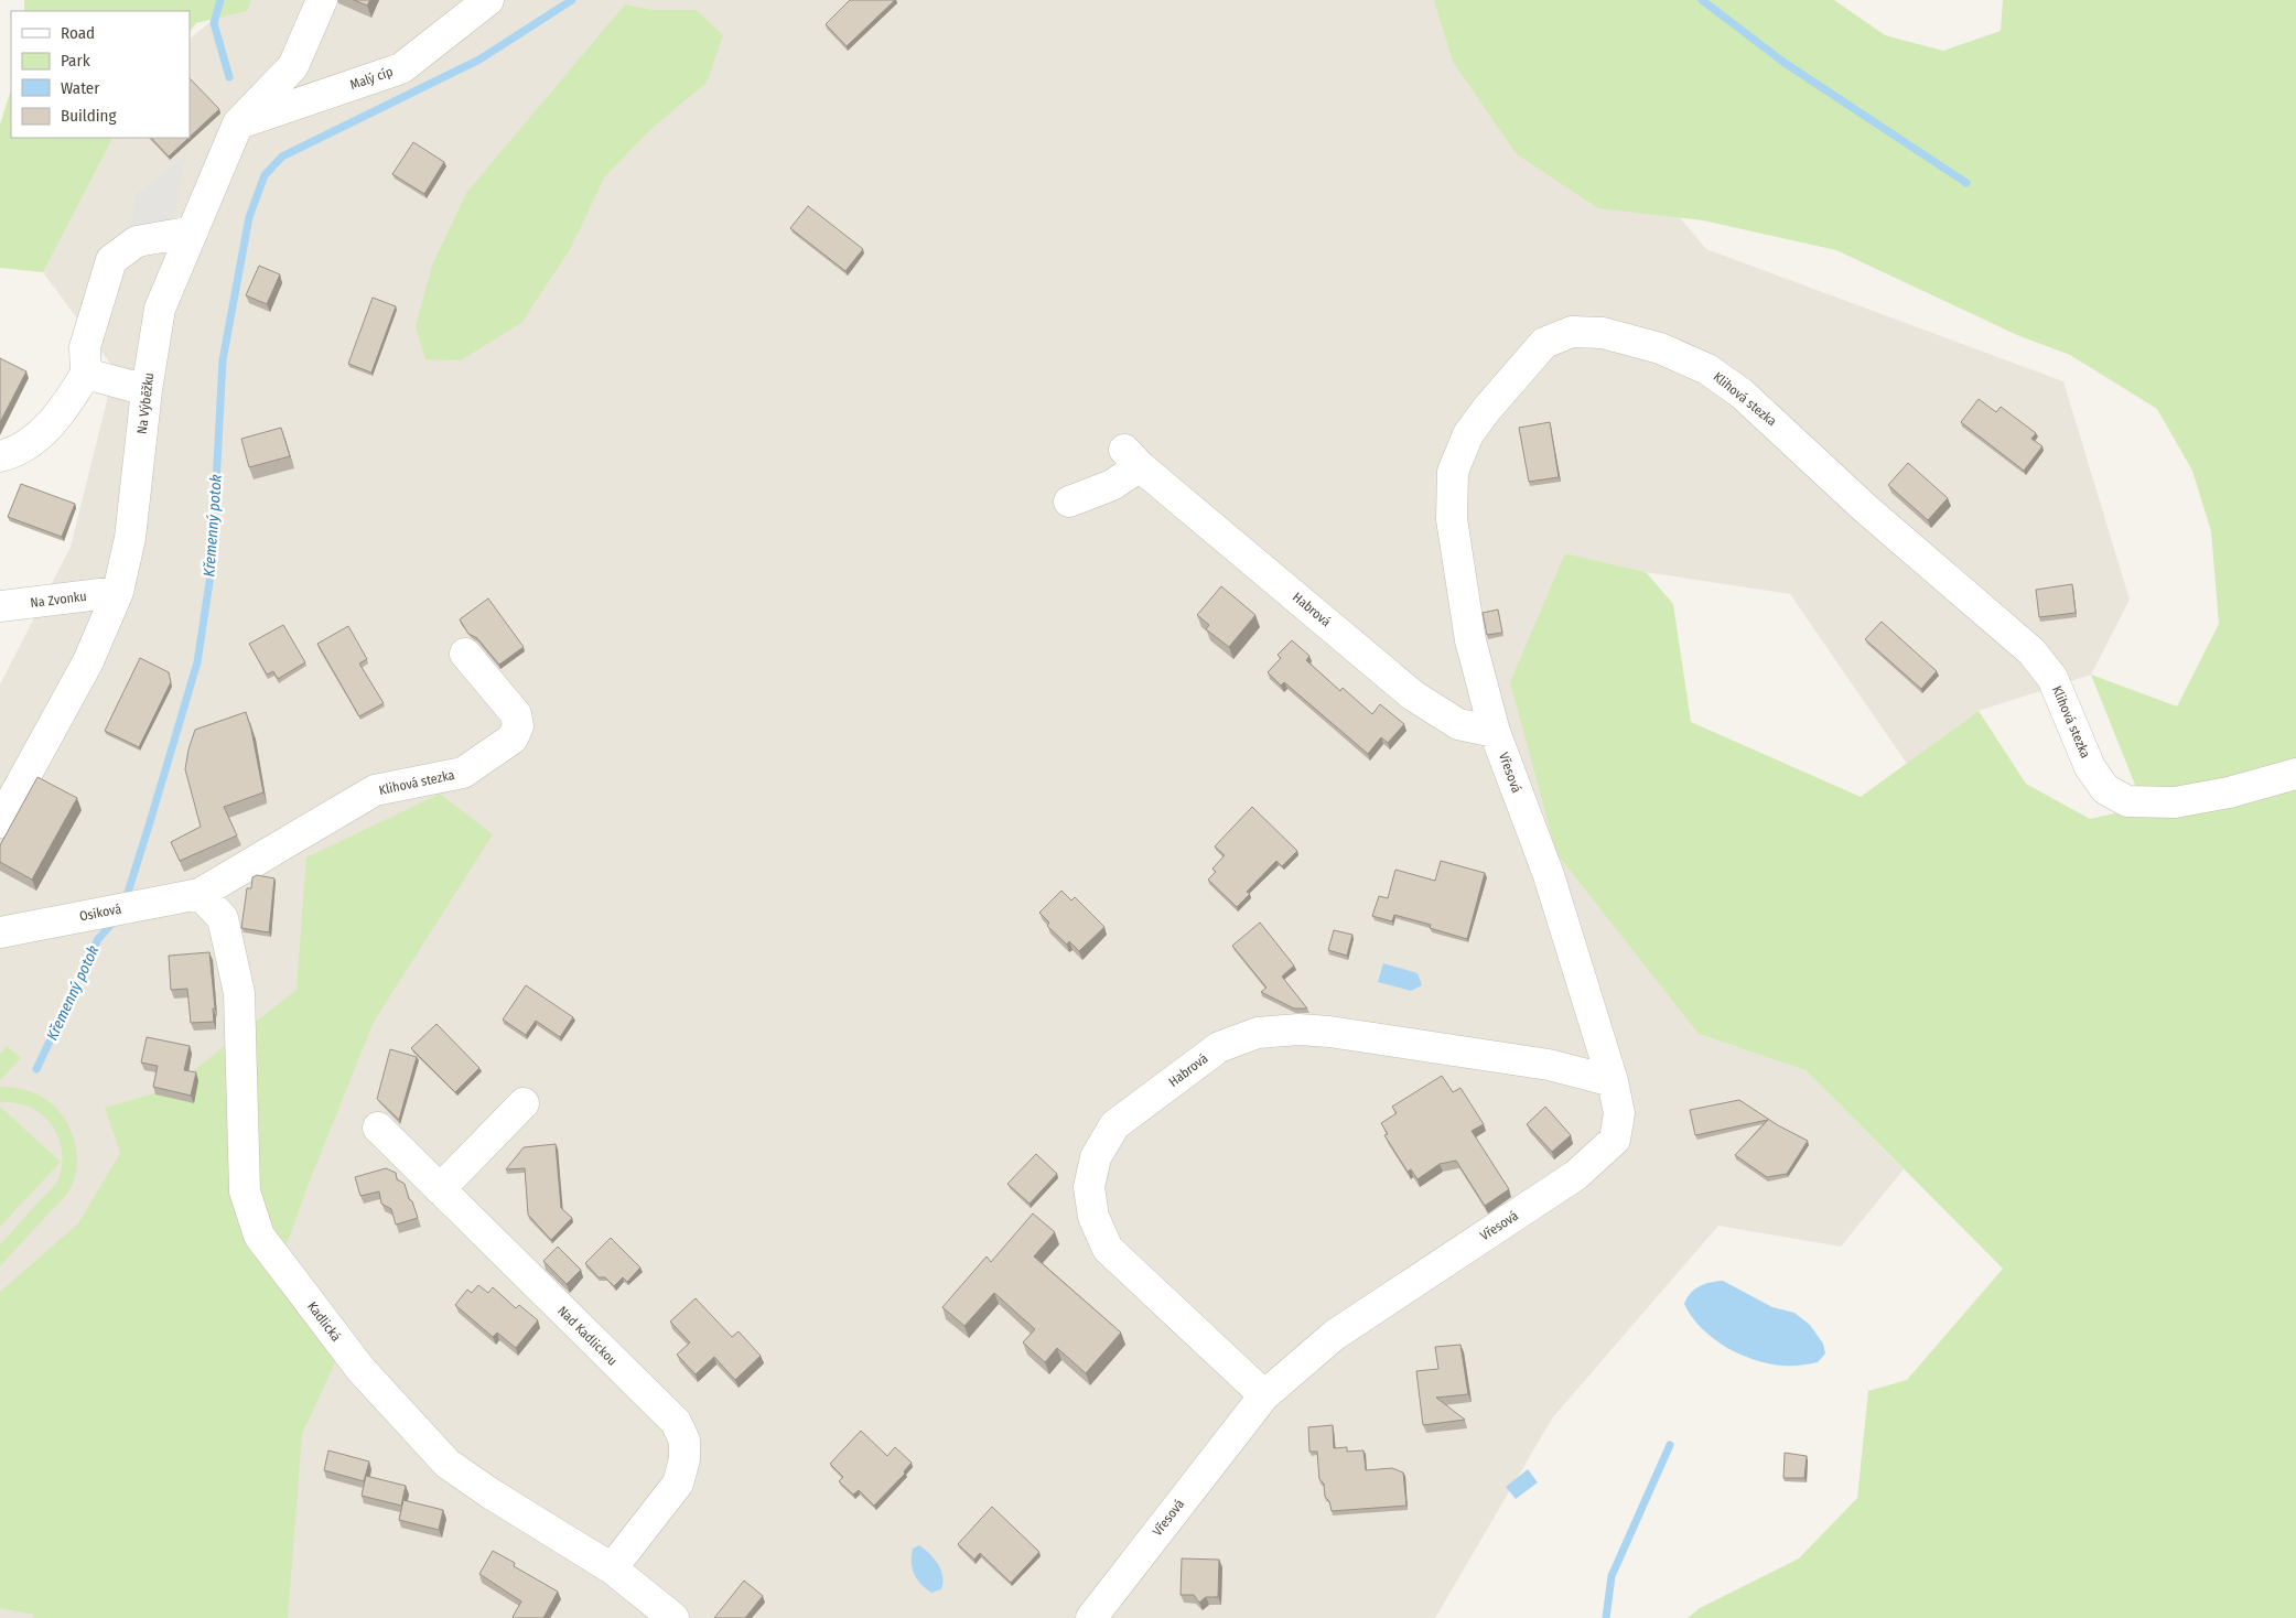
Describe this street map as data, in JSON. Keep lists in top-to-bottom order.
{
  "streets": {
    "street": [
      "Malý cíp",
      "Klihová stezka",
      "Na Výběžku",
      "Na Zvonku",
      "Habrová",
      "Vřesová",
      "Osiková",
      "Kadlická",
      "Nad Kadlickou"
    ]
  },
  "crossings": [
    ["Malý cíp", "Na Výběžku"],
    ["Klihová stezka", "Habrová"],
    ["Klihová stezka", "Vřesová"],
    ["Klihová stezka", "Osiková"],
    ["Klihová stezka", "Kadlická"],
    ["Na Výběžku", "Na Zvonku"],
    ["Habrová", "Vřesová"],
    ["Osiková", "Kadlická"],
    ["Kadlická", "Nad Kadlickou"]
  ],
  "water": ["Křemenný potok"],
  "legend": [
    "Road",
    "Park",
    "Water",
    "Building"
  ]
}
